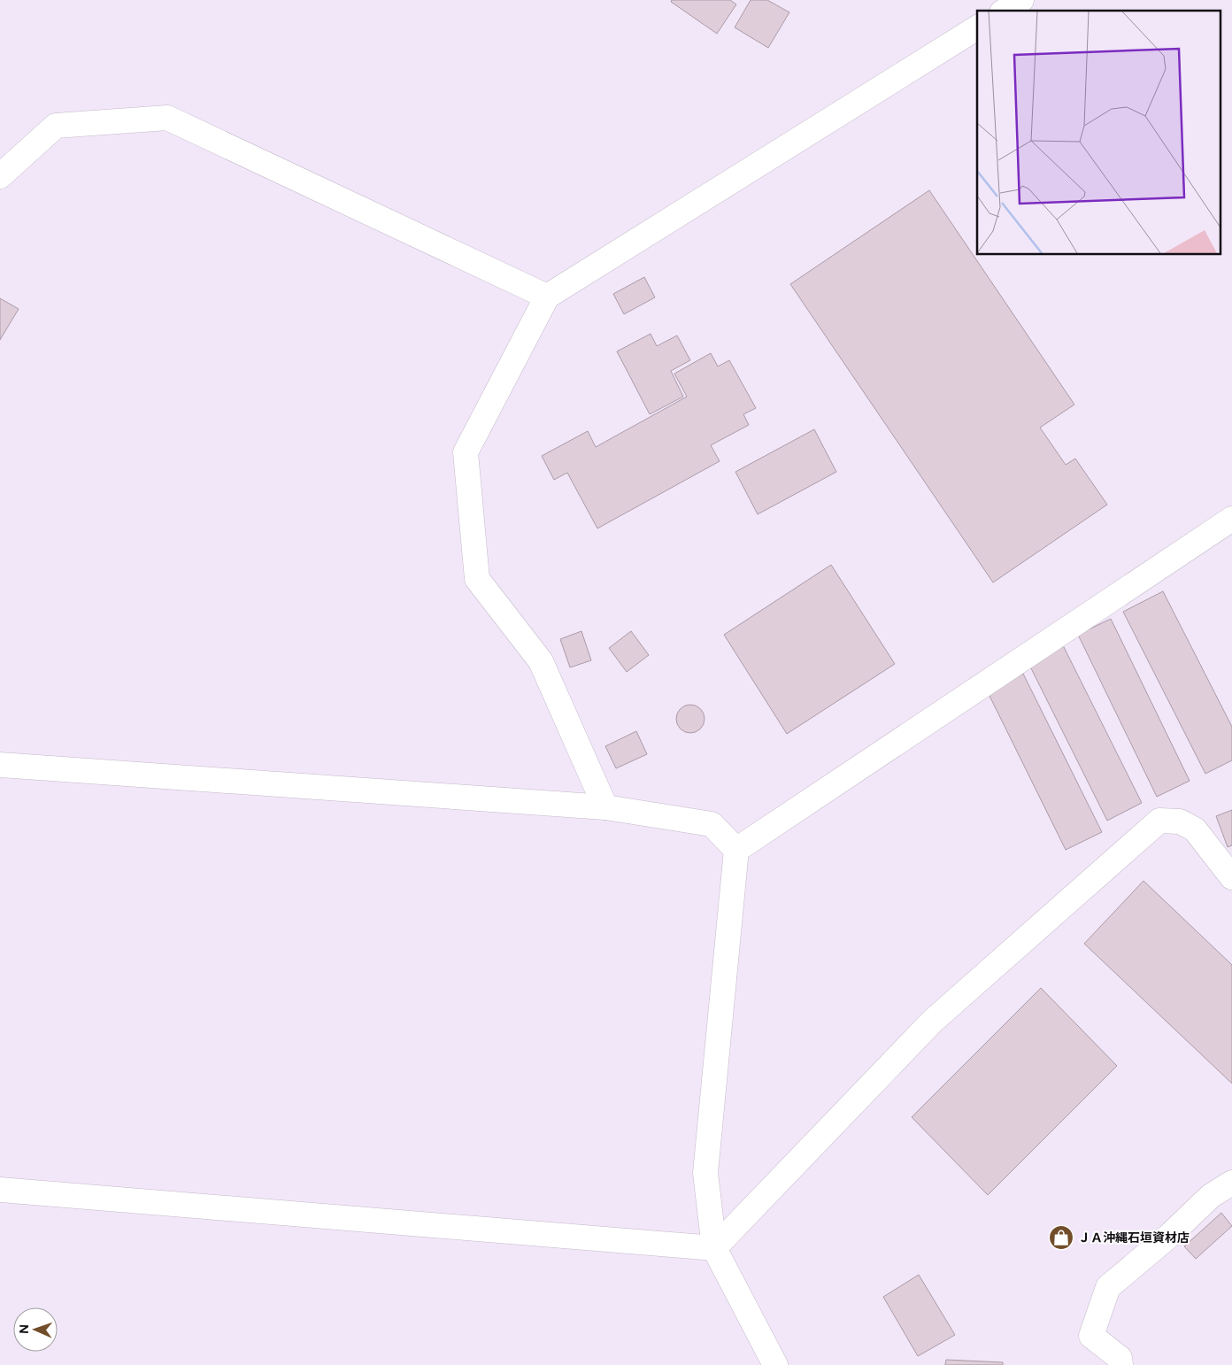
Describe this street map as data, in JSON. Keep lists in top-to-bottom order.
{
  "places": {
    "shop": ["ＪＡ沖縄石垣資材店"]
  },
  "north": "left"
}
